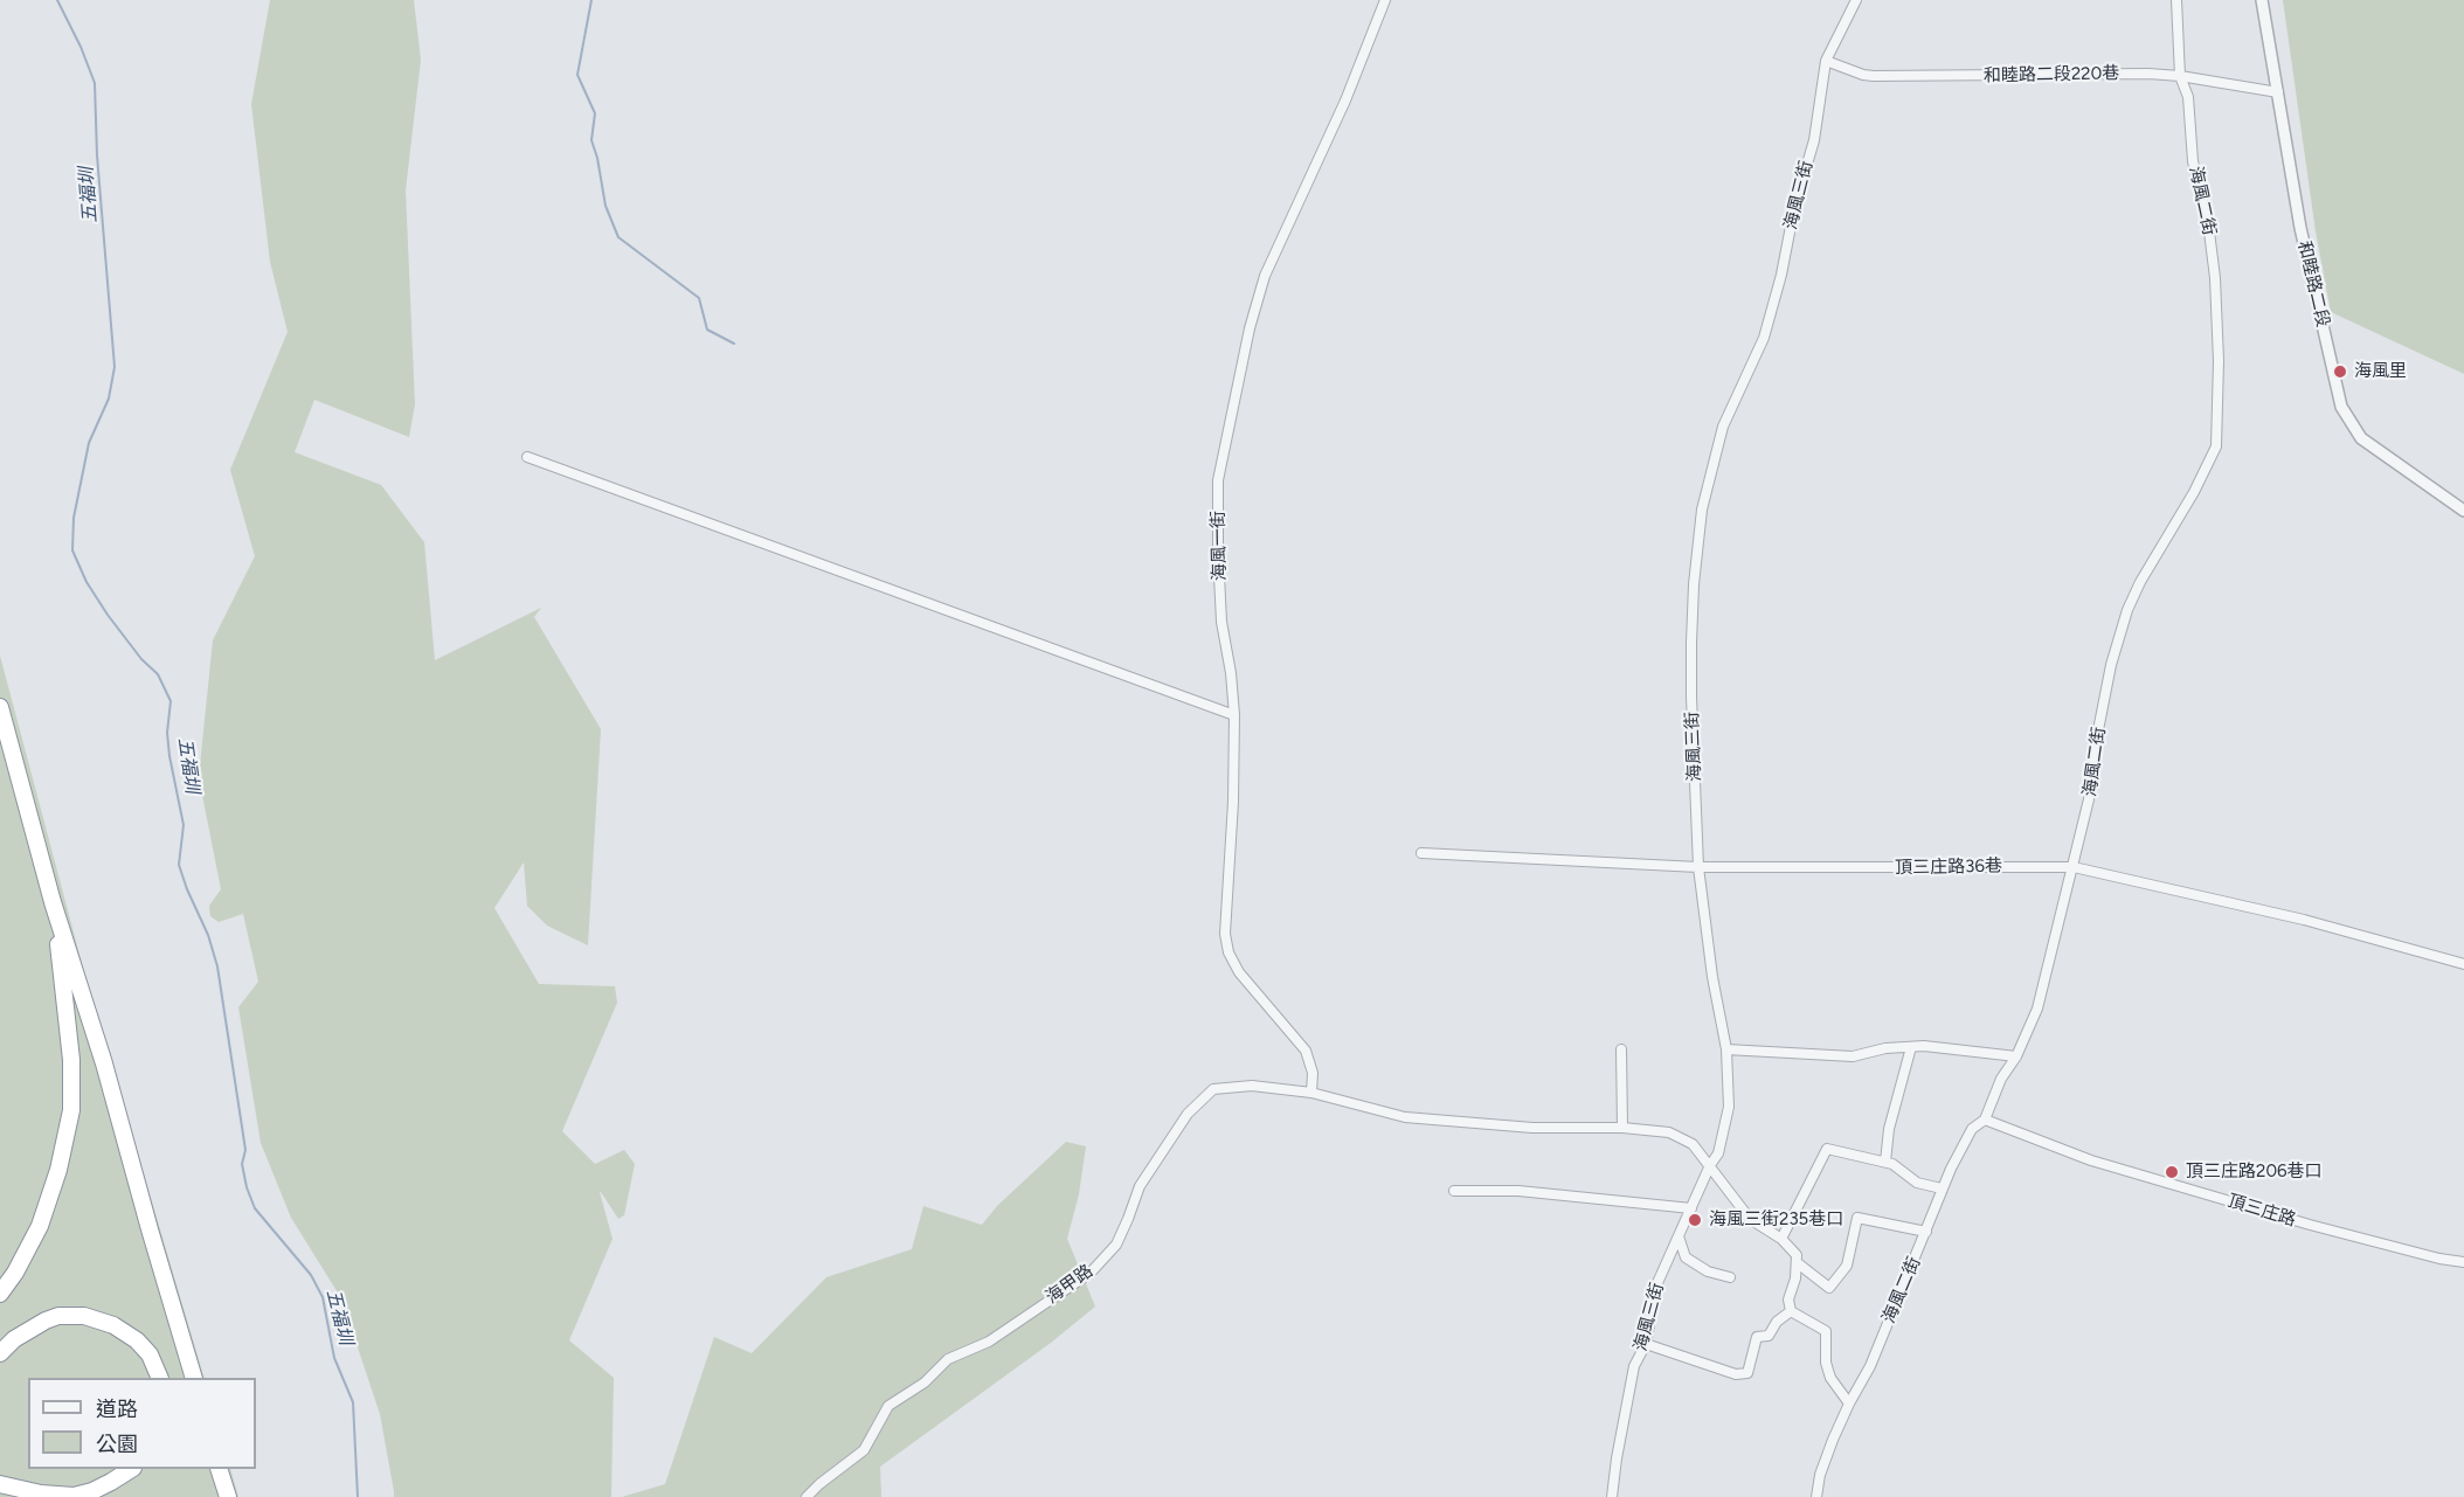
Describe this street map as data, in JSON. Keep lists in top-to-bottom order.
{
  "streets": {
    "street": [
      "和睦路二段220巷",
      "海風三街",
      "海風二街",
      "和睦路二段",
      "海風一街",
      "頂三庄路36巷",
      "頂三庄路",
      "海甲路"
    ]
  },
  "crossings": [
    ["和睦路二段220巷", "海風三街"],
    ["和睦路二段220巷", "海風二街"],
    ["和睦路二段220巷", "和睦路二段"],
    ["海風三街", "頂三庄路36巷"],
    ["海風三街", "海甲路"],
    ["海風二街", "頂三庄路36巷"],
    ["海風二街", "頂三庄路"],
    ["海風一街", "海甲路"]
  ],
  "water": ["五福圳"],
  "places": ["海風里", "頂三庄路206巷口", "海風三街235巷口"],
  "legend": ["道路", "公園"]
}
